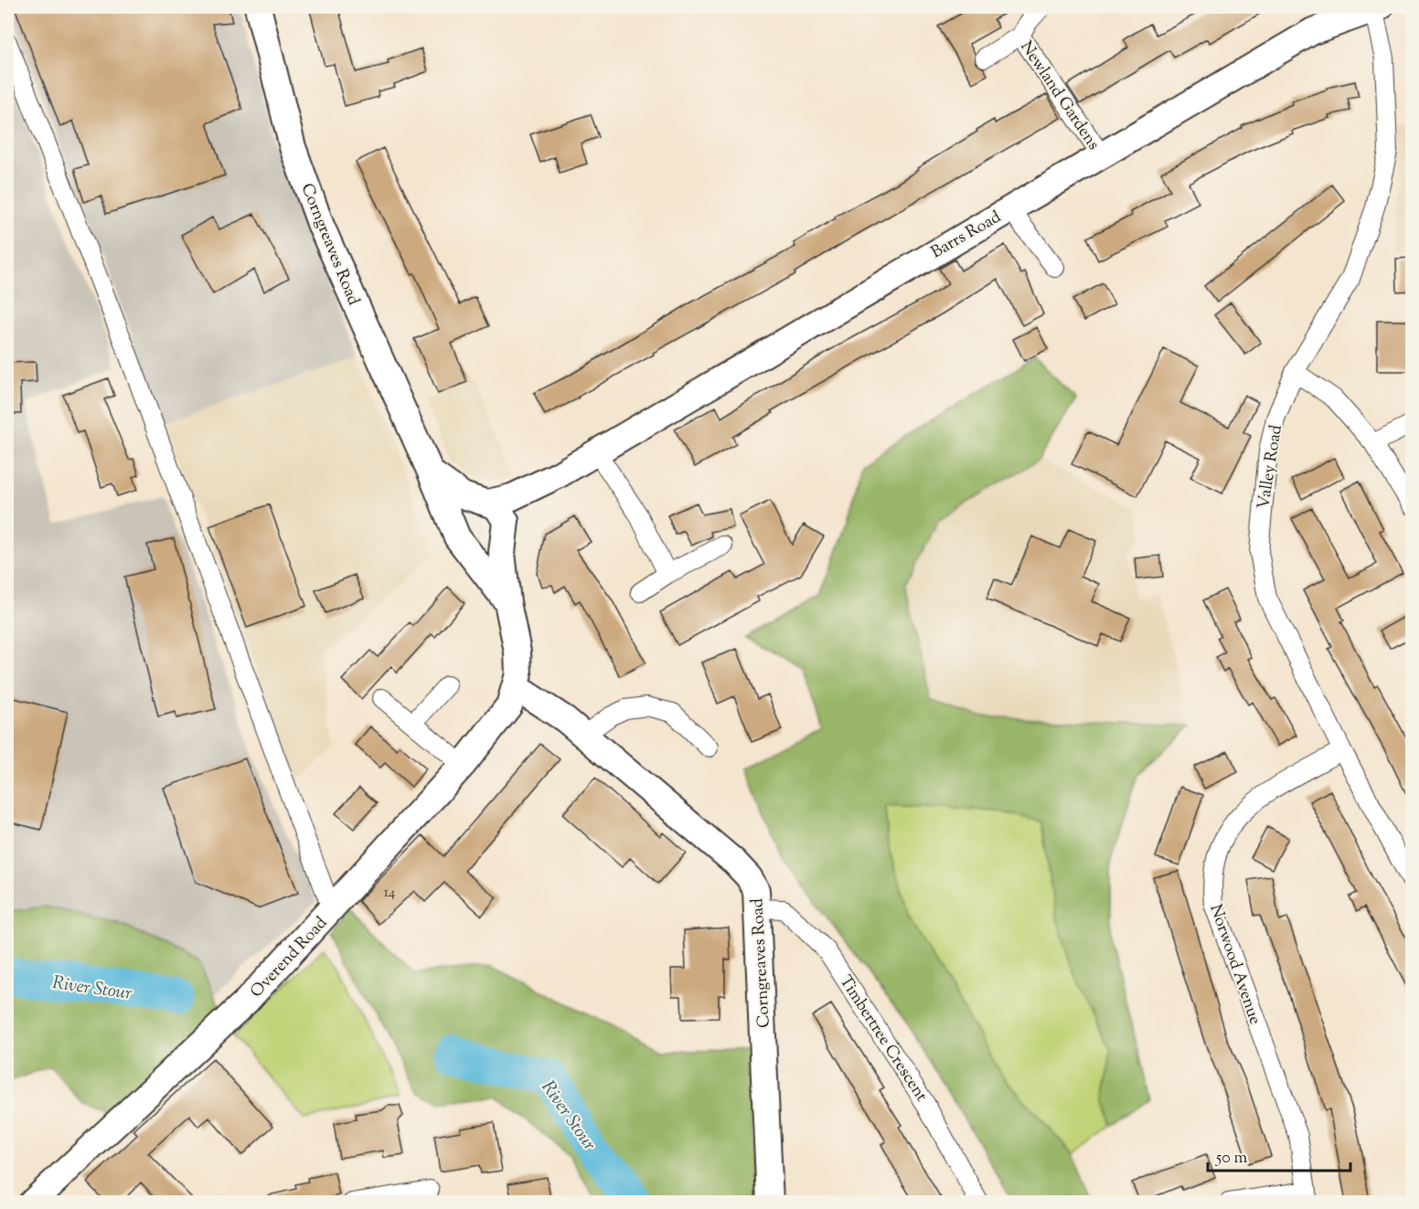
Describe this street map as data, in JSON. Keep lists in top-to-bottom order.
{
  "streets": {
    "street": [
      "Newland Gardens",
      "Barrs Road",
      "Corngreaves Road",
      "Valley Road",
      "Overend Road",
      "Norwood Avenue",
      "Timbertree Crescent"
    ]
  },
  "crossings": [
    ["Newland Gardens", "Barrs Road"],
    ["Barrs Road", "Corngreaves Road"],
    ["Barrs Road", "Valley Road"],
    ["Corngreaves Road", "Overend Road"],
    ["Corngreaves Road", "Timbertree Crescent"],
    ["Valley Road", "Norwood Avenue"]
  ],
  "water": ["River Stour"],
  "house_numbers": ["14"],
  "scale_bar": "50 m"
}
